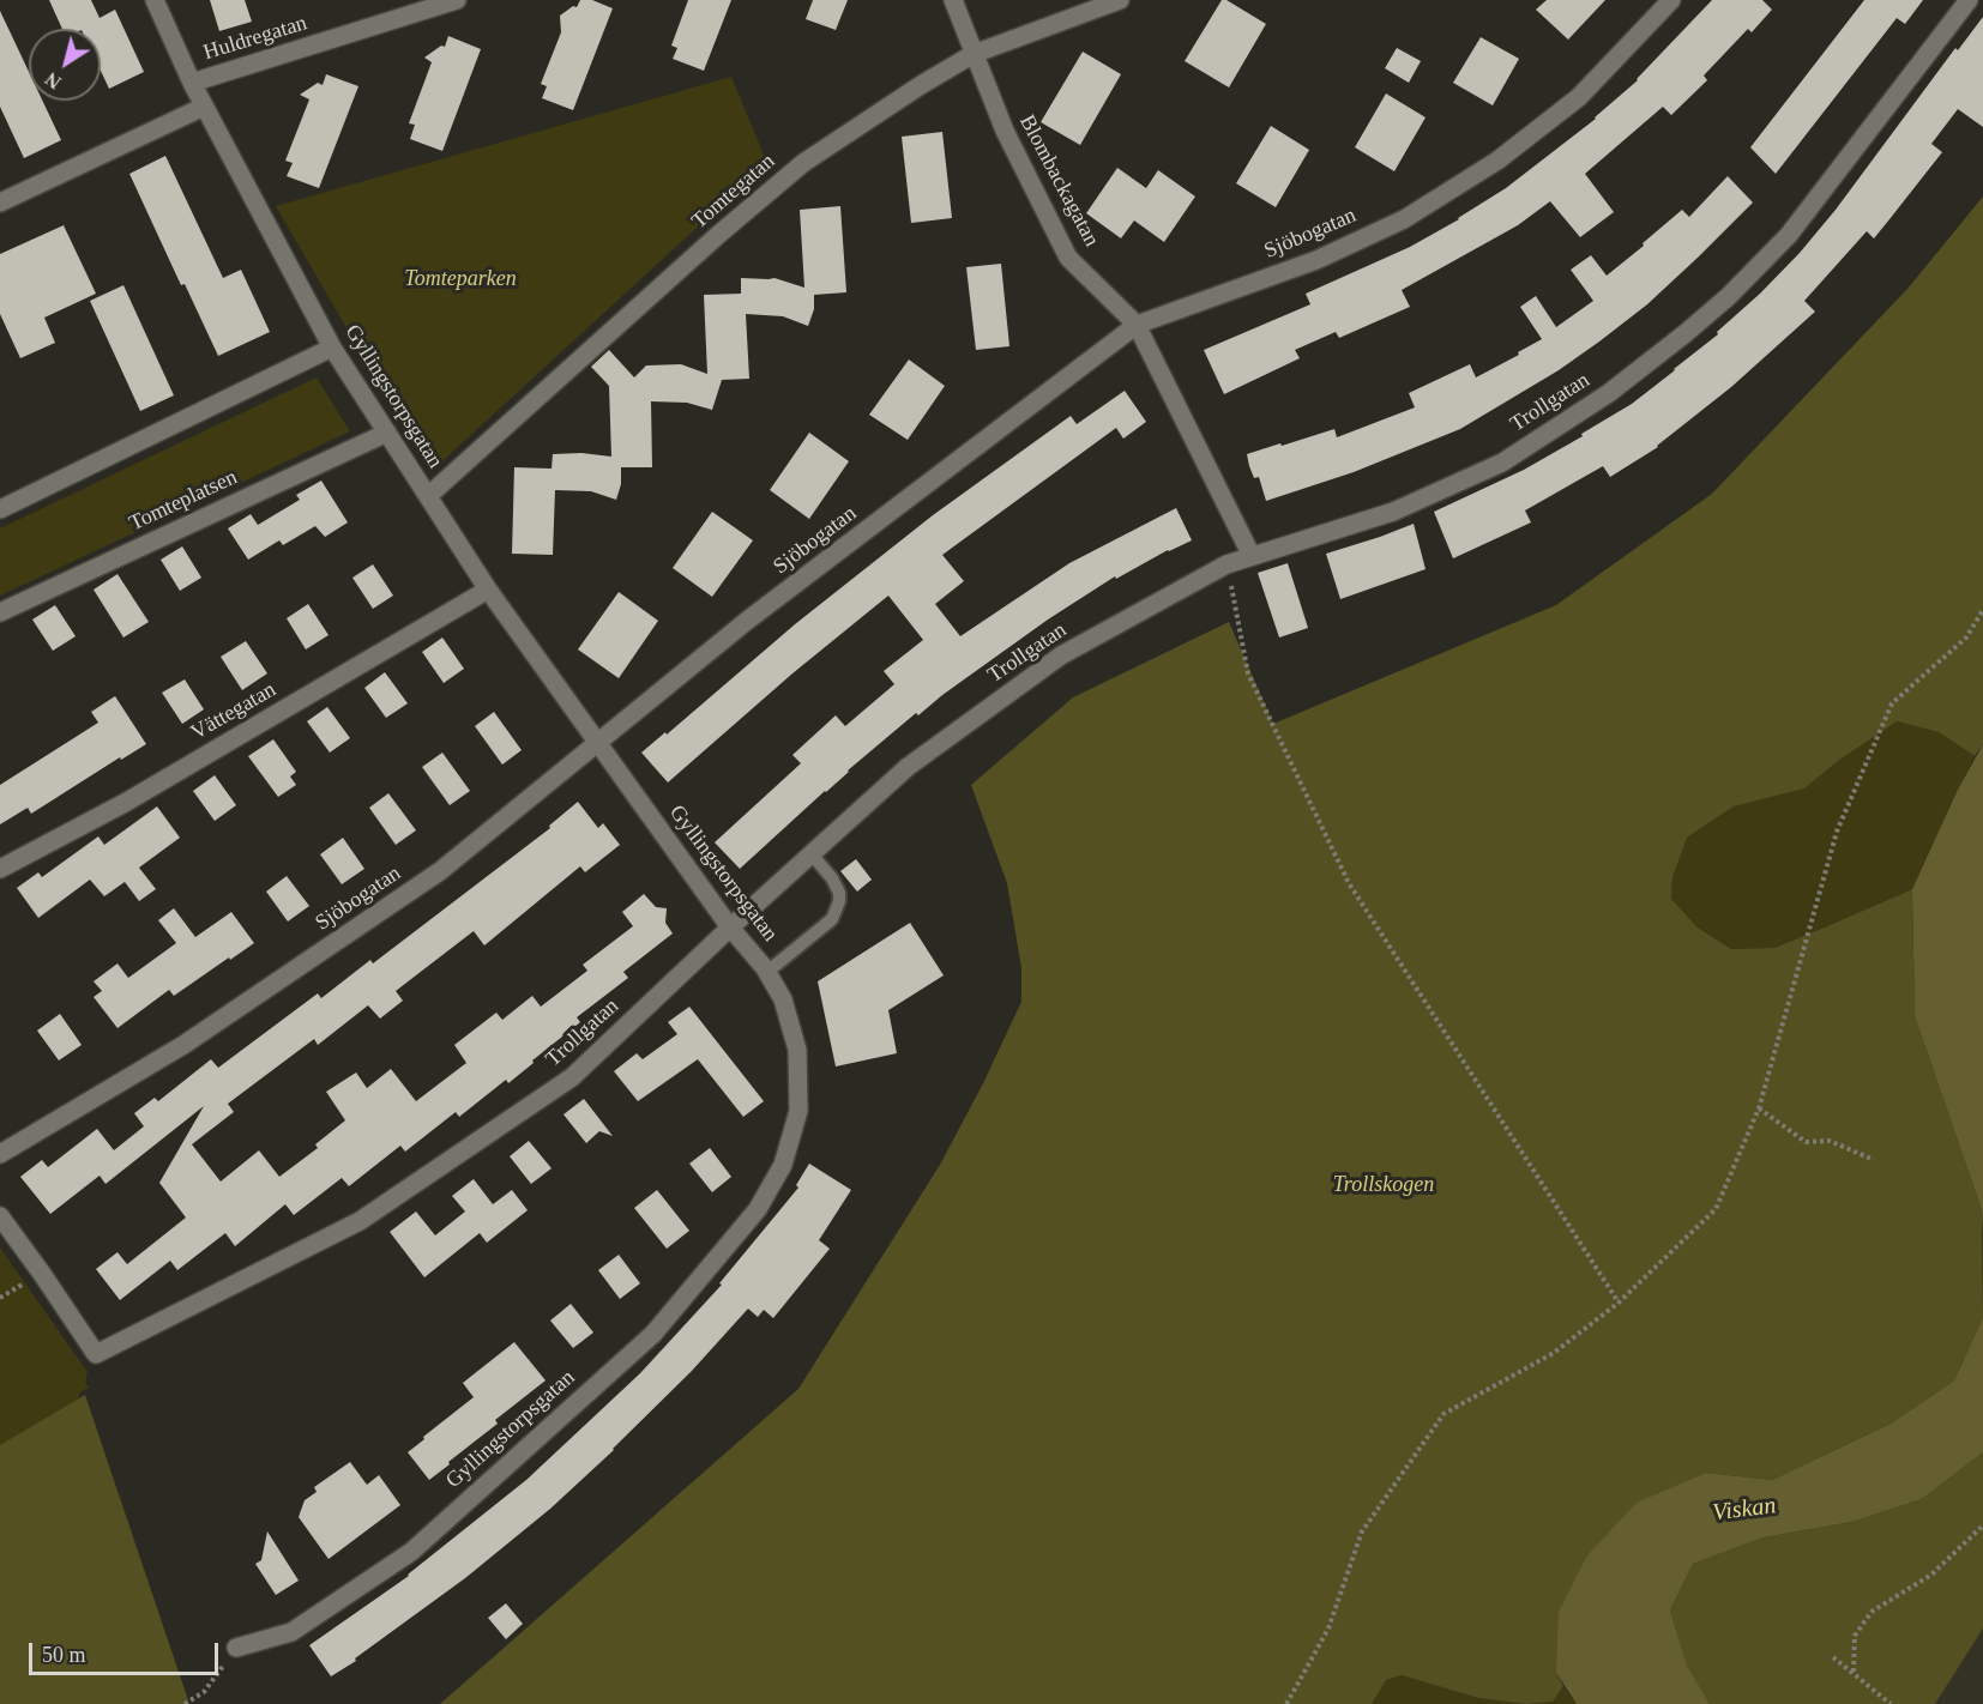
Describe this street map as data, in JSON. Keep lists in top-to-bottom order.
{
  "streets": {
    "street": [
      "Huldregatan",
      "Blombackagatan",
      "Tomtegatan",
      "Sjöbogatan",
      "Gyllingstorpsgatan",
      "Trollgatan",
      "Tomteplatsen",
      "Vättegatan"
    ]
  },
  "crossings": [
    ["Huldregatan", "Gyllingstorpsgatan"],
    ["Blombackagatan", "Tomtegatan"],
    ["Blombackagatan", "Sjöbogatan"],
    ["Blombackagatan", "Trollgatan"],
    ["Tomtegatan", "Gyllingstorpsgatan"],
    ["Sjöbogatan", "Gyllingstorpsgatan"],
    ["Gyllingstorpsgatan", "Trollgatan"],
    ["Gyllingstorpsgatan", "Tomteplatsen"],
    ["Gyllingstorpsgatan", "Vättegatan"]
  ],
  "water": ["Viskan"],
  "parks": ["Tomteparken", "Trollskogen"],
  "scale_bar": "50 m",
  "north": "bottom left"
}
